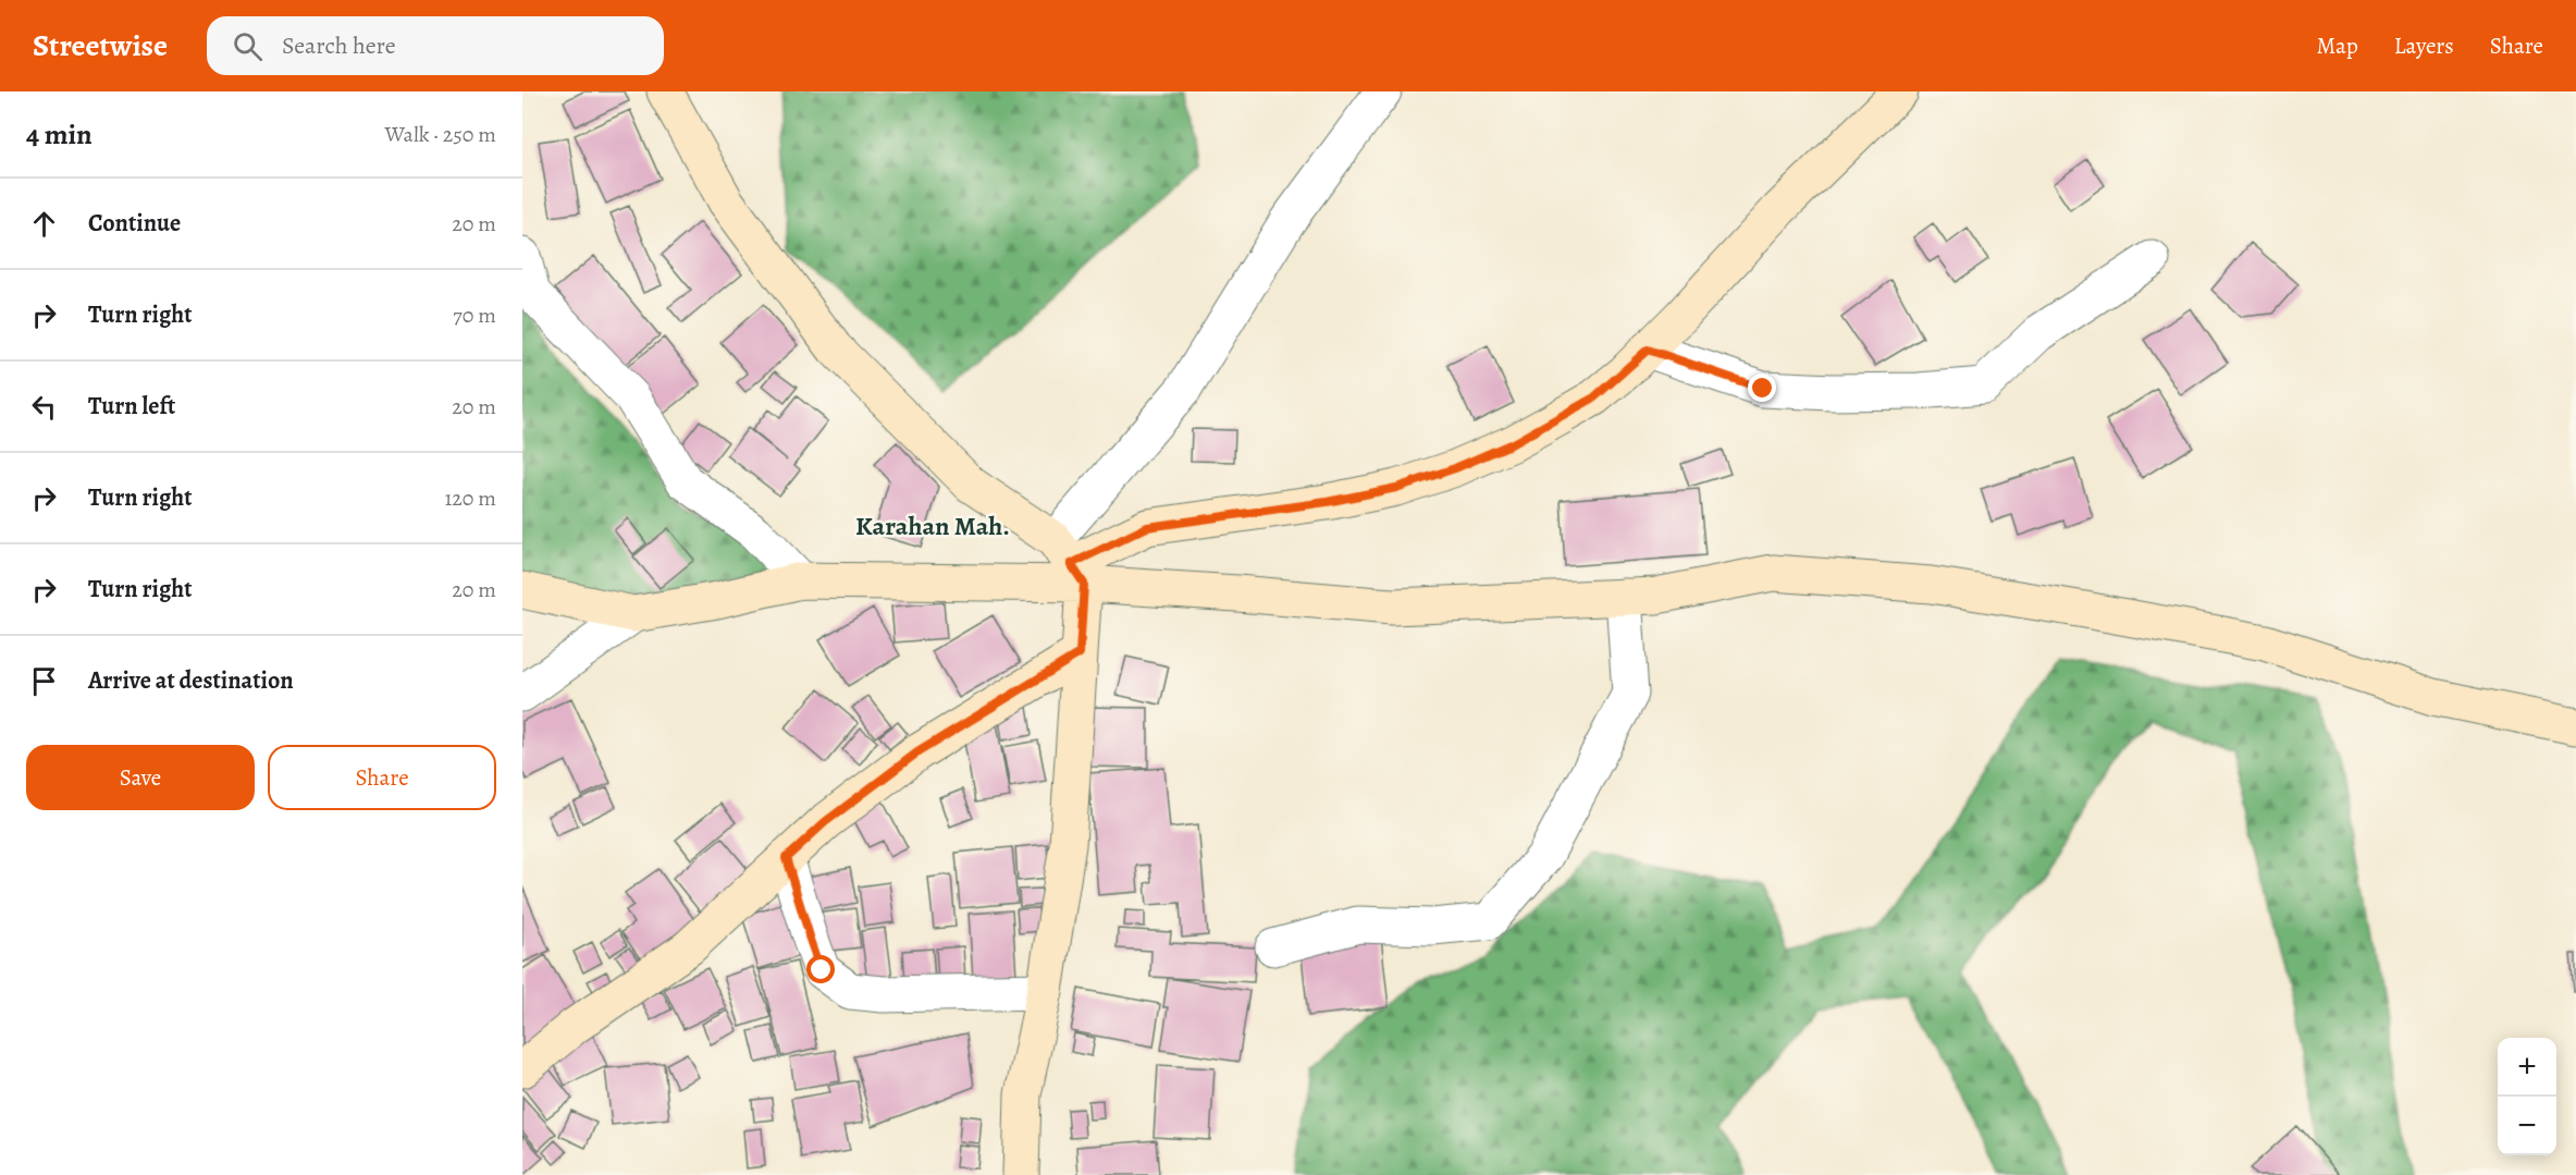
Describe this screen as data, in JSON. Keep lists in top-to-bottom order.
{
  "districts": ["Karahan Mah."],
  "page": {
    "header": "Streetwise",
    "search": "Search here",
    "nav": ["Map", "Layers", "Share"],
    "heading": ["4 min", "Walk · 250 m"],
    "list": [
      ["Continue", "20 m"],
      ["Turn right", "70 m"],
      ["Turn left", "20 m"],
      ["Turn right", "120 m"],
      ["Turn right", "20 m"],
      "Arrive at destination"
    ],
    "buttons": ["Save", "Share"],
    "map_buttons": ["+", "−"]
  }
}
